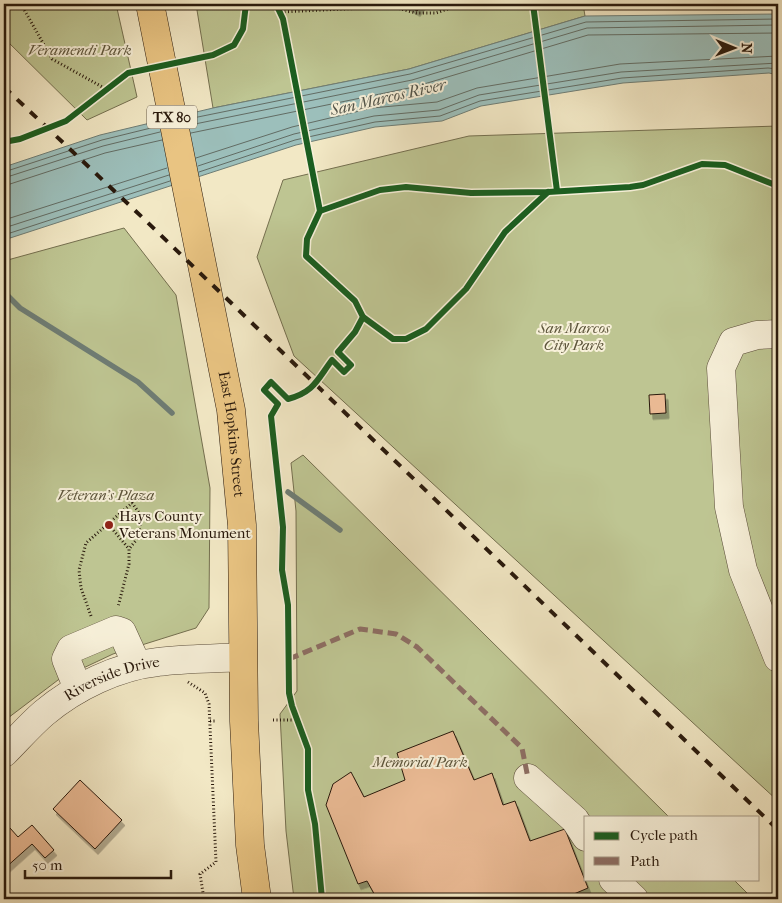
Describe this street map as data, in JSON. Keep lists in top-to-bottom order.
{
  "streets": {
    "main road": ["TX 80", "East Hopkins Street"],
    "street": ["Riverside Drive"]
  },
  "crossings": [
    ["East Hopkins Street", "Riverside Drive"]
  ],
  "water": ["San Marcos River"],
  "parks": [
    "Veramendi Park",
    "San Marcos City Park",
    "Veteran's Plaza",
    "Memorial Park"
  ],
  "places": ["Hays County Veterans Monument"],
  "legend": ["Cycle path", "Path"],
  "scale_bar": "50 m",
  "north": "right"
}
